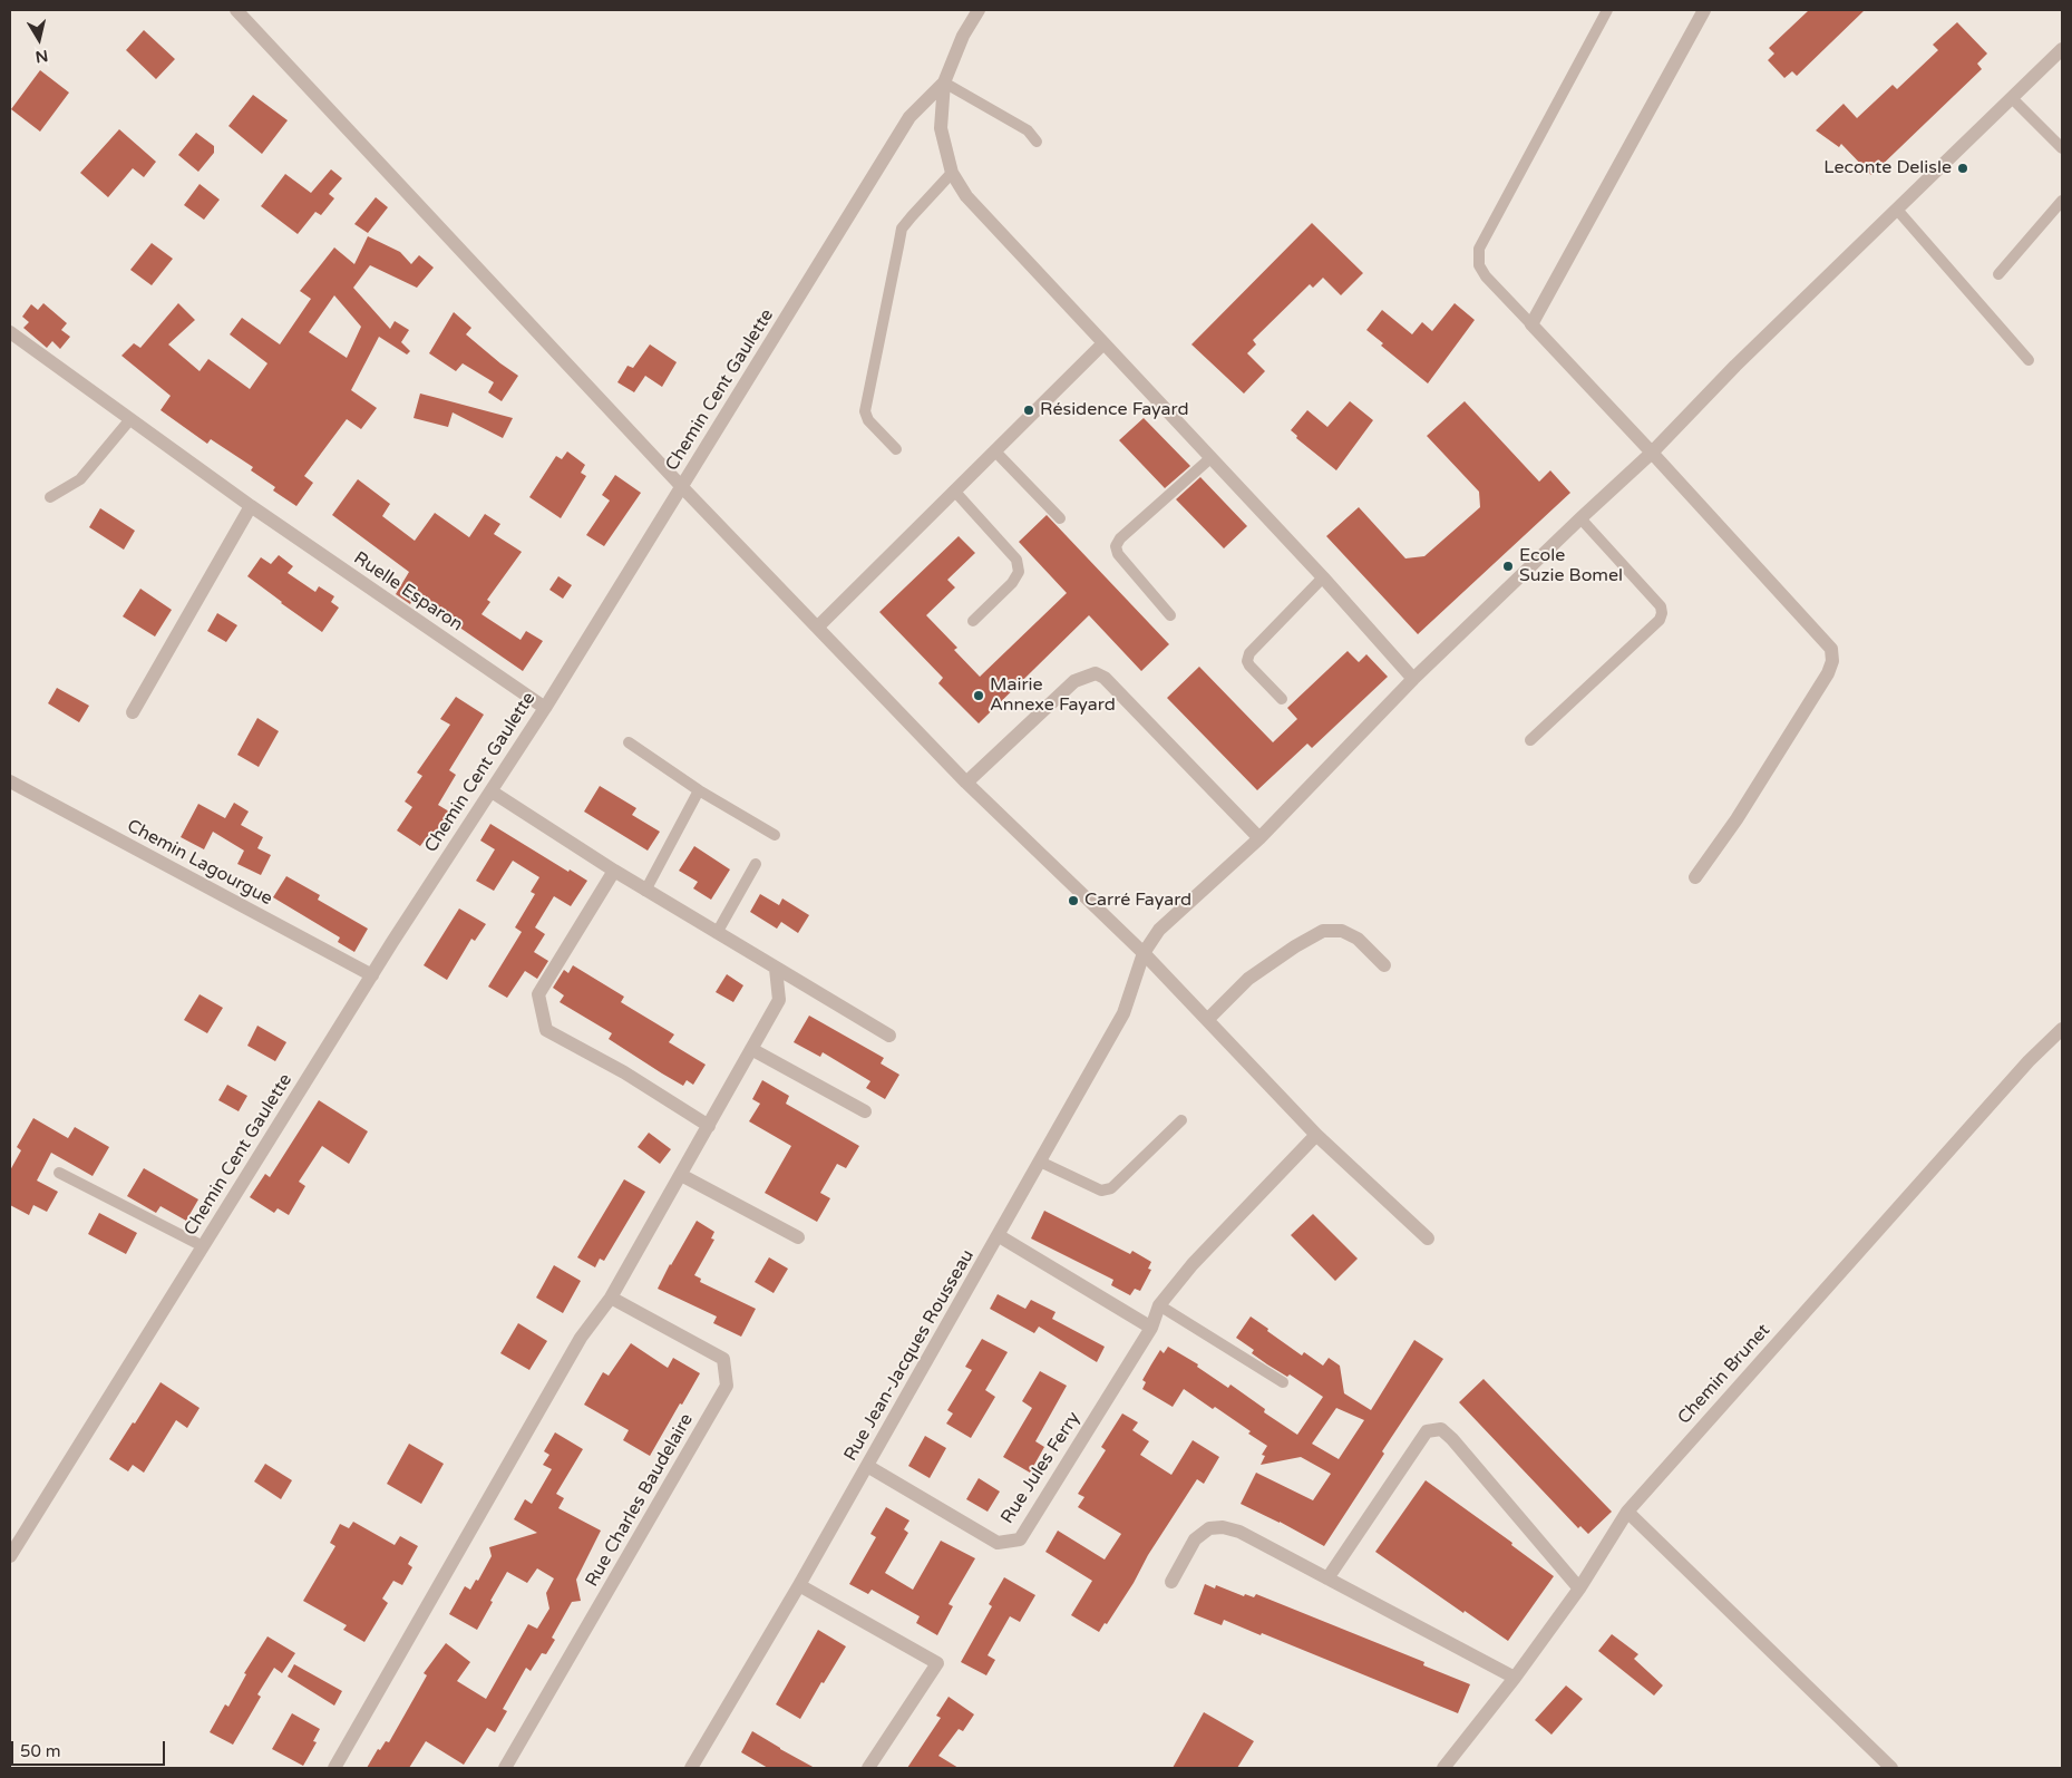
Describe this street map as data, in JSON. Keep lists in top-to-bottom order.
{
  "streets": {
    "street": [
      "Chemin Cent Gaulette",
      "Ruelle Esparon",
      "Chemin Lagourgue",
      "Rue Jean-Jacques Rousseau",
      "Chemin Brunet",
      "Rue Jules Ferry",
      "Rue Charles Baudelaire"
    ]
  },
  "crossings": [
    ["Chemin Cent Gaulette", "Ruelle Esparon"],
    ["Chemin Cent Gaulette", "Chemin Lagourgue"],
    ["Rue Jean-Jacques Rousseau", "Rue Jules Ferry"]
  ],
  "places": [
    "Leconte Delisle",
    "Résidence Fayard",
    "Ecole Suzie Bomel",
    "Mairie Annexe Fayard",
    "Carré Fayard"
  ],
  "scale_bar": "50 m",
  "north": "bottom"
}
